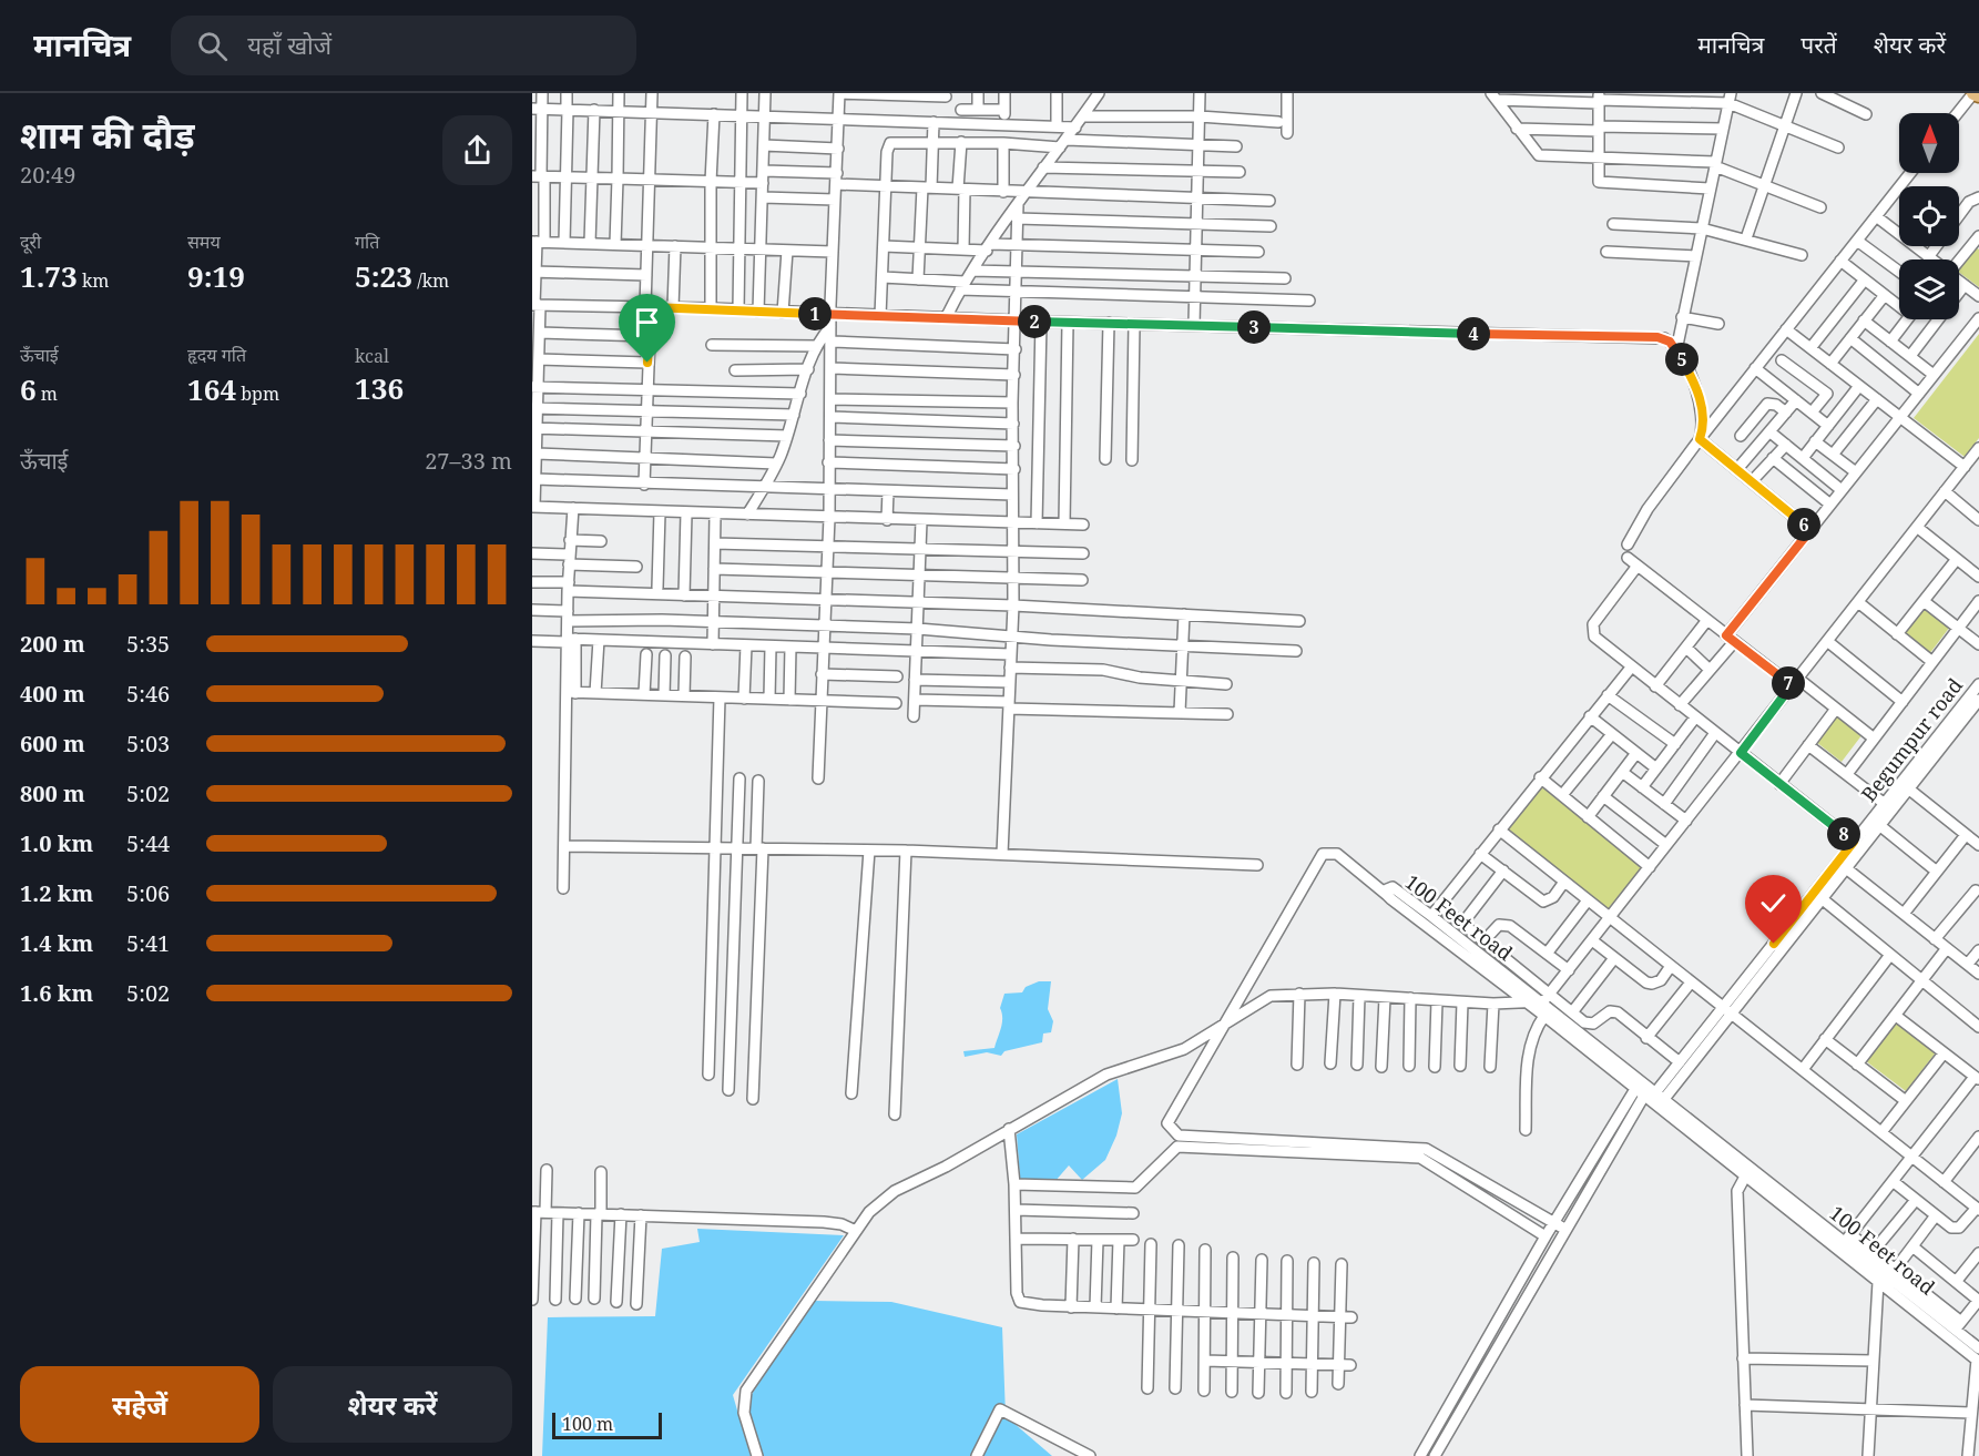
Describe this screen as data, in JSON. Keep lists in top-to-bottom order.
{
  "streets": {
    "street": ["Begumpur road", "100 Feet road"]
  },
  "crossings": [
    ["Begumpur road", "100 Feet road"]
  ],
  "scale_bar": "100 m",
  "north": "top",
  "page": {
    "header": "मानचित्र",
    "search": "यहाँ खोजें",
    "nav": ["मानचित्र", "परतें", "शेयर करें"],
    "heading": ["शाम की दौड़", "20:49"],
    "stats": [
      ["दूरी", "1.73 km"],
      ["समय", "9:19"],
      ["गति", "5:23 /km"],
      ["ऊँचाई", "6 m"],
      ["हृदय गति", "164 bpm"],
      ["kcal", "136"]
    ],
    "pins": [
      "1",
      "2",
      "3",
      "4",
      "5",
      "6",
      "7",
      "8"
    ],
    "chart": ["ऊँचाई", "27–33 m"],
    "list": [
      {
        "name": "200 m",
        "note": "5:35"
      },
      {
        "name": "400 m",
        "note": "5:46"
      },
      {
        "name": "600 m",
        "note": "5:03"
      },
      {
        "name": "800 m",
        "note": "5:02"
      },
      {
        "name": "1.0 km",
        "note": "5:44"
      },
      {
        "name": "1.2 km",
        "note": "5:06"
      },
      {
        "name": "1.4 km",
        "note": "5:41"
      },
      {
        "name": "1.6 km",
        "note": "5:02"
      }
    ],
    "buttons": ["सहेजें", "शेयर करें"],
    "scale": "100 m"
  }
}
